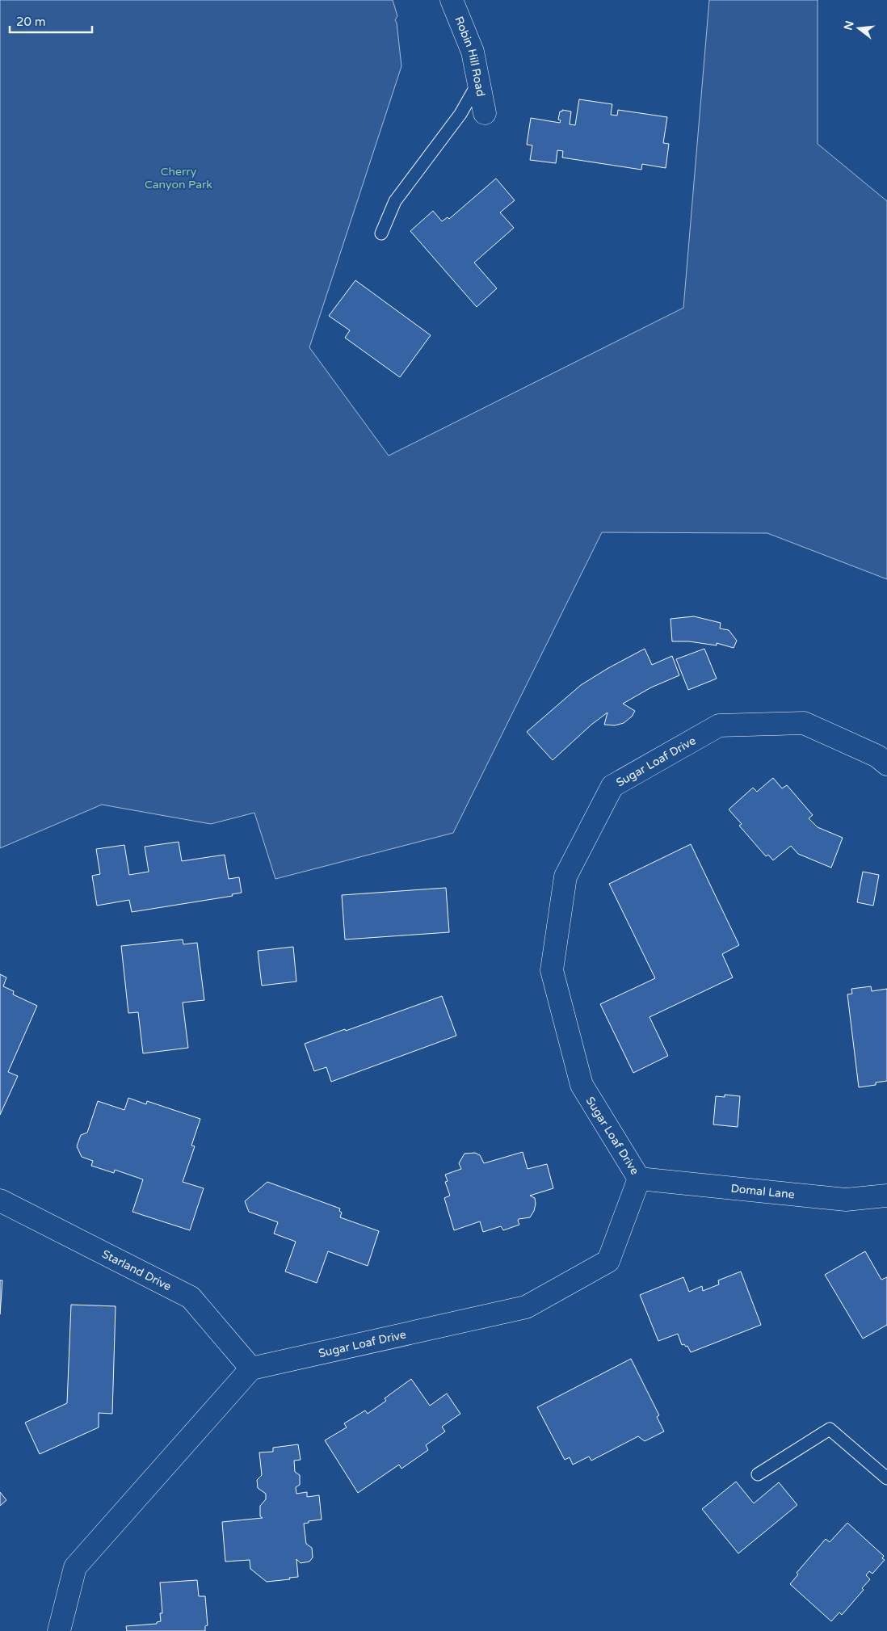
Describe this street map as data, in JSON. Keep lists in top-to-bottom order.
{
  "streets": {
    "street": [
      "Robin Hill Road",
      "Sugar Loaf Drive",
      "Domal Lane",
      "Starland Drive"
    ]
  },
  "crossings": [
    ["Sugar Loaf Drive", "Domal Lane"],
    ["Sugar Loaf Drive", "Starland Drive"]
  ],
  "parks": ["Cherry Canyon Park"],
  "scale_bar": "20 m",
  "north": "left"
}
